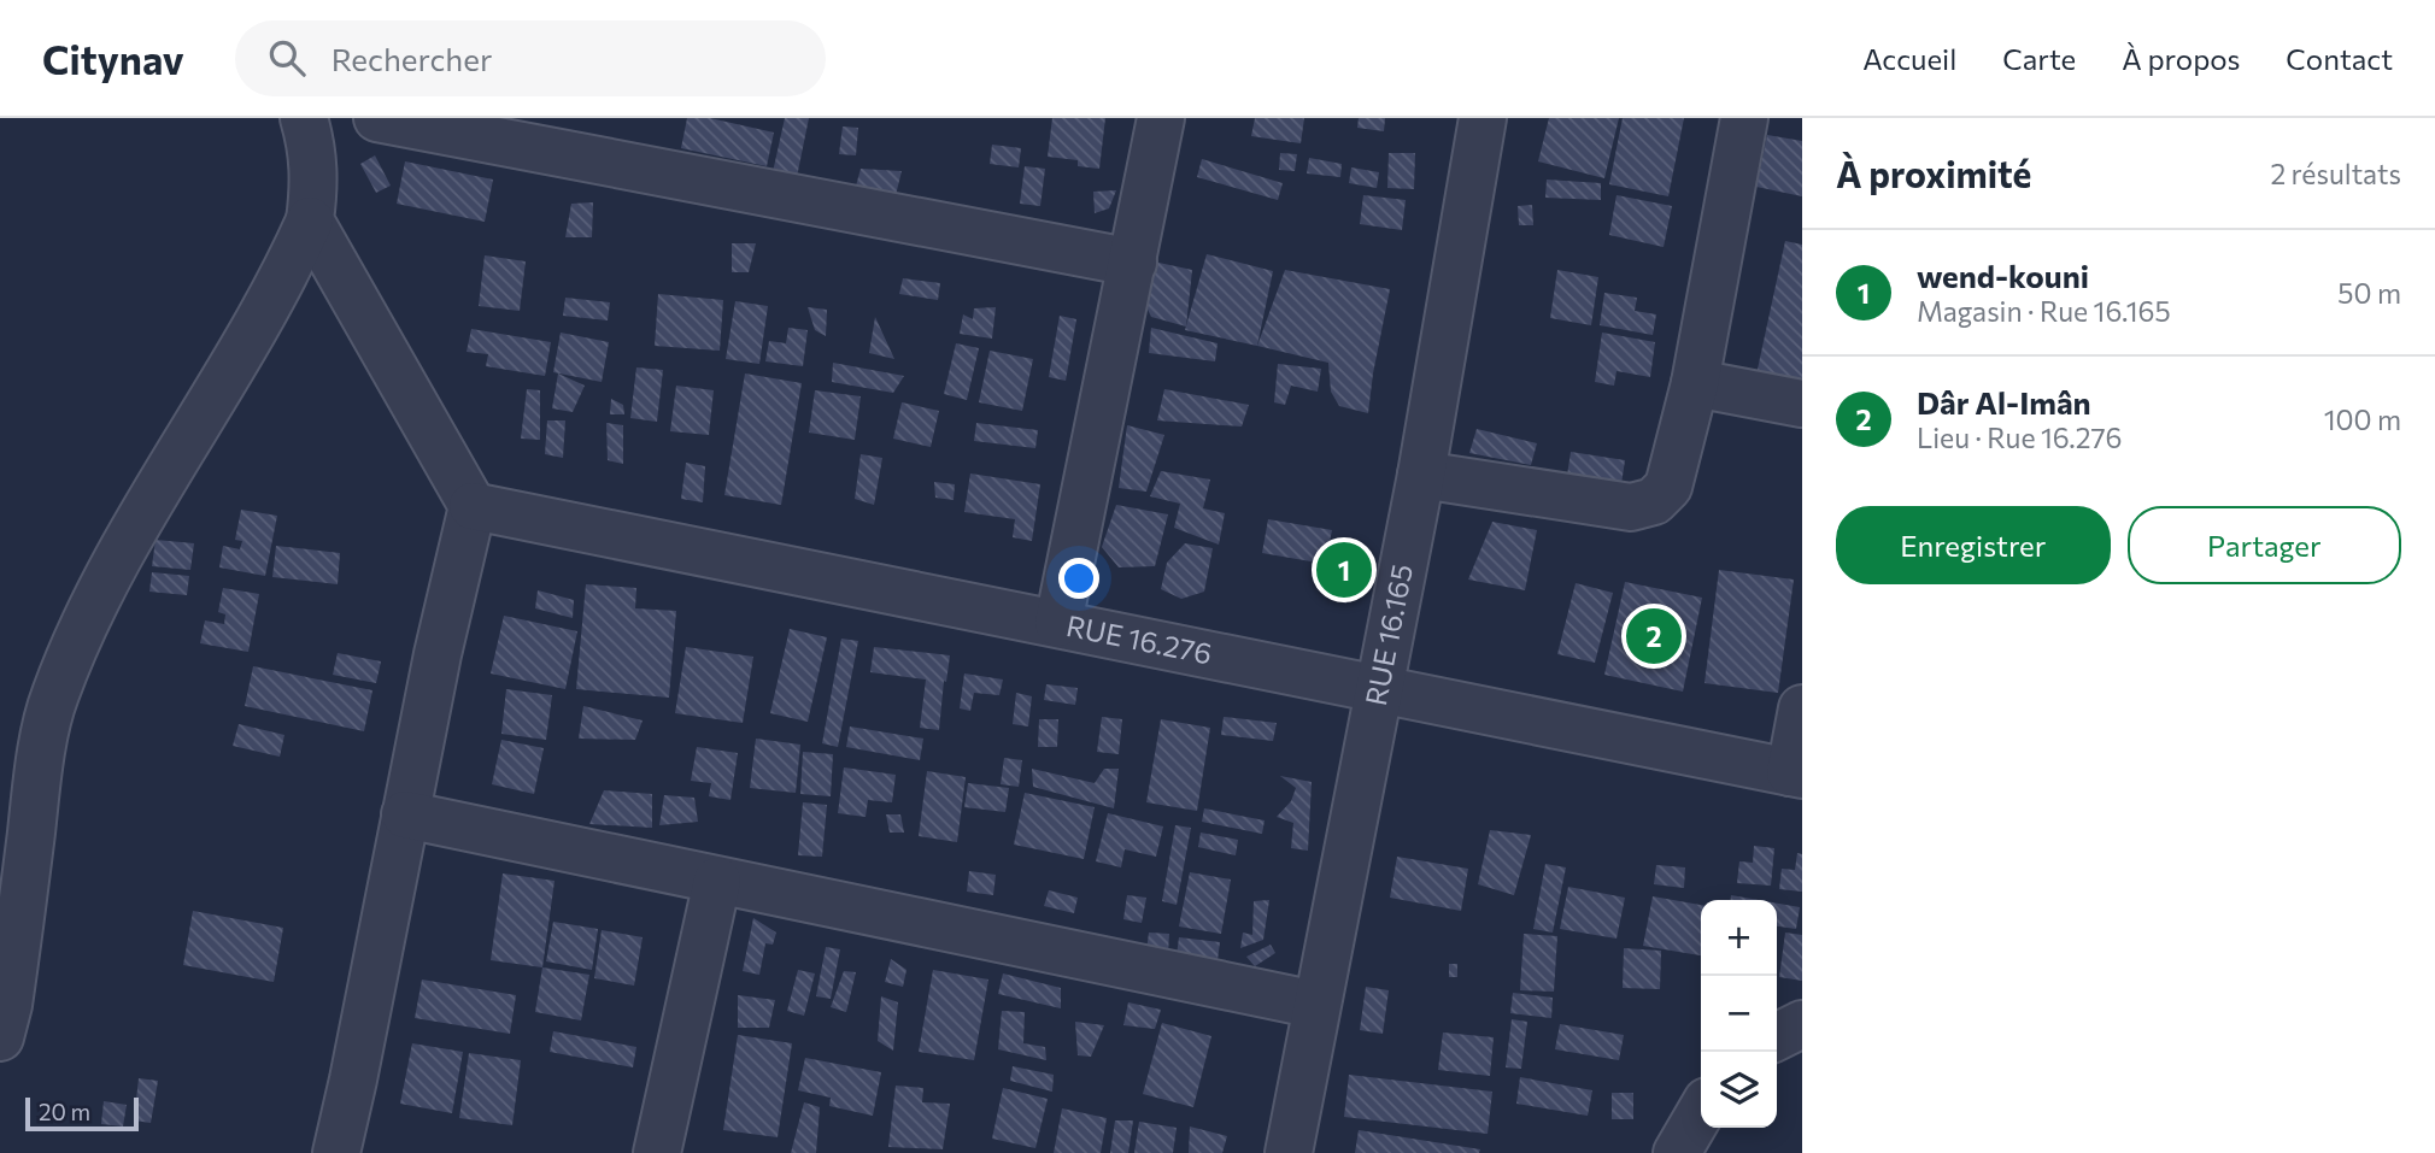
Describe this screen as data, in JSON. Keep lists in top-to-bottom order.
{
  "streets": {
    "street": ["RUE 16.165", "RUE 16.276"]
  },
  "crossings": [
    ["RUE 16.165", "RUE 16.276"]
  ],
  "scale_bar": "20 m",
  "page": {
    "header": "Citynav",
    "search": "Rechercher",
    "nav": [
      "Accueil",
      "Carte",
      "À propos",
      "Contact"
    ],
    "heading": ["À proximité", "2 résultats"],
    "list": [
      {
        "mark": "1",
        "name": "wend-kouni",
        "note": "Magasin · Rue 16.165",
        "value": "50 m"
      },
      {
        "mark": "2",
        "name": "Dâr Al-Imân",
        "note": "Lieu · Rue 16.276",
        "value": "100 m"
      }
    ],
    "buttons": ["Enregistrer", "Partager"],
    "pins": ["1", "2"],
    "map_buttons": ["+", "−"],
    "scale": "20 m"
  }
}
